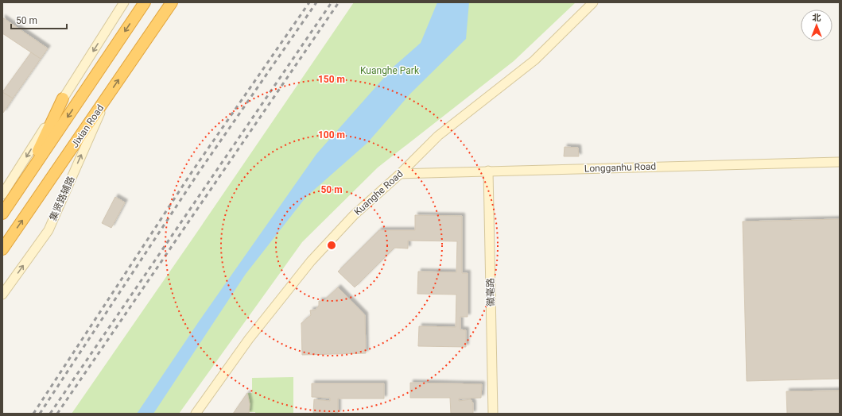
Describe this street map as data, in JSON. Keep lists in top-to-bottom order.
{
  "streets": {
    "highway": ["Jixian Road"],
    "street": [
      "Longganhu Road",
      "Kuanghe Road",
      "集贤路辅路",
      "徽毫路"
    ]
  },
  "crossings": [
    ["Jixian Road", "集贤路辅路"],
    ["Longganhu Road", "Kuanghe Road"],
    ["Longganhu Road", "徽毫路"]
  ],
  "parks": ["Kuanghe Park"],
  "scale_bar": "50 m",
  "north": "top",
  "rings": ["150 m", "100 m", "50 m"]
}
